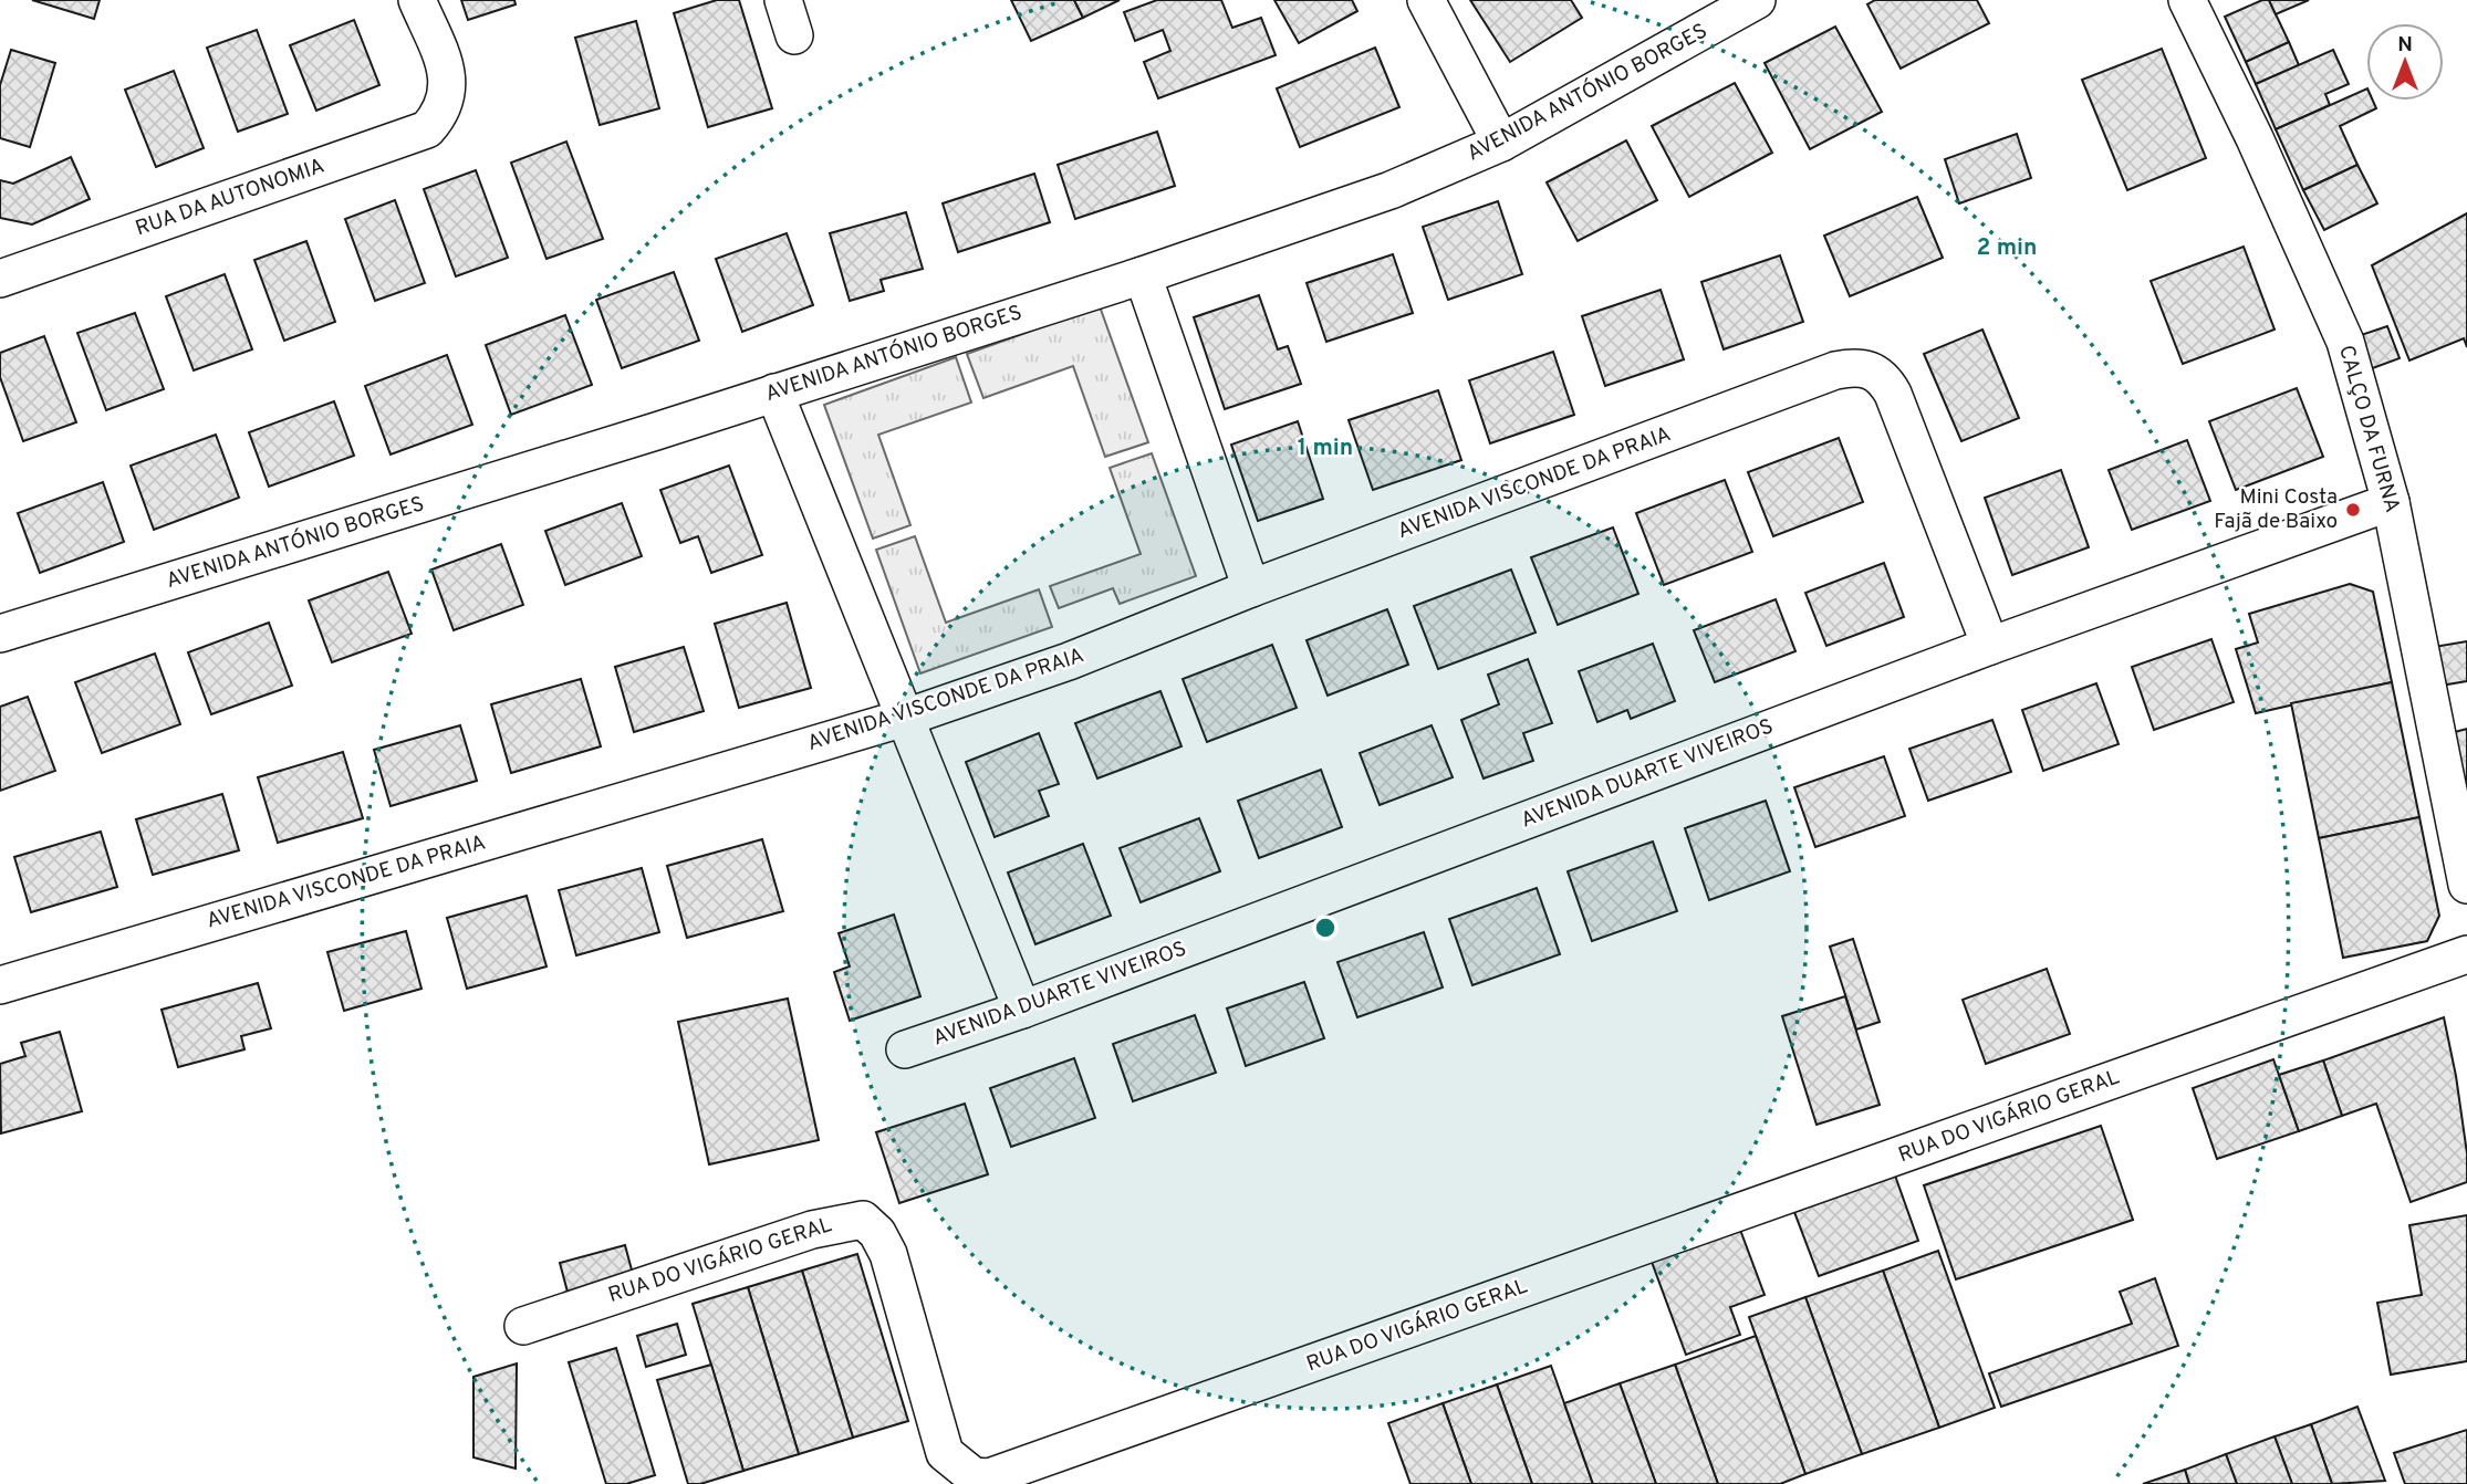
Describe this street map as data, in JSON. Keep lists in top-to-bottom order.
{
  "streets": {
    "street": [
      "AVENIDA ANTÓNIO BORGES",
      "RUA DA AUTONOMIA",
      "CALÇO DA FURNA",
      "AVENIDA VISCONDE DA PRAIA",
      "AVENIDA DUARTE VIVEIROS",
      "RUA DO VIGÁRIO GERAL"
    ]
  },
  "crossings": [
    ["CALÇO DA FURNA", "AVENIDA DUARTE VIVEIROS"],
    ["AVENIDA VISCONDE DA PRAIA", "AVENIDA DUARTE VIVEIROS"]
  ],
  "places": ["Mini Costa Fajã de Baixo"],
  "north": "top",
  "rings": ["2 min", "1 min"]
}
